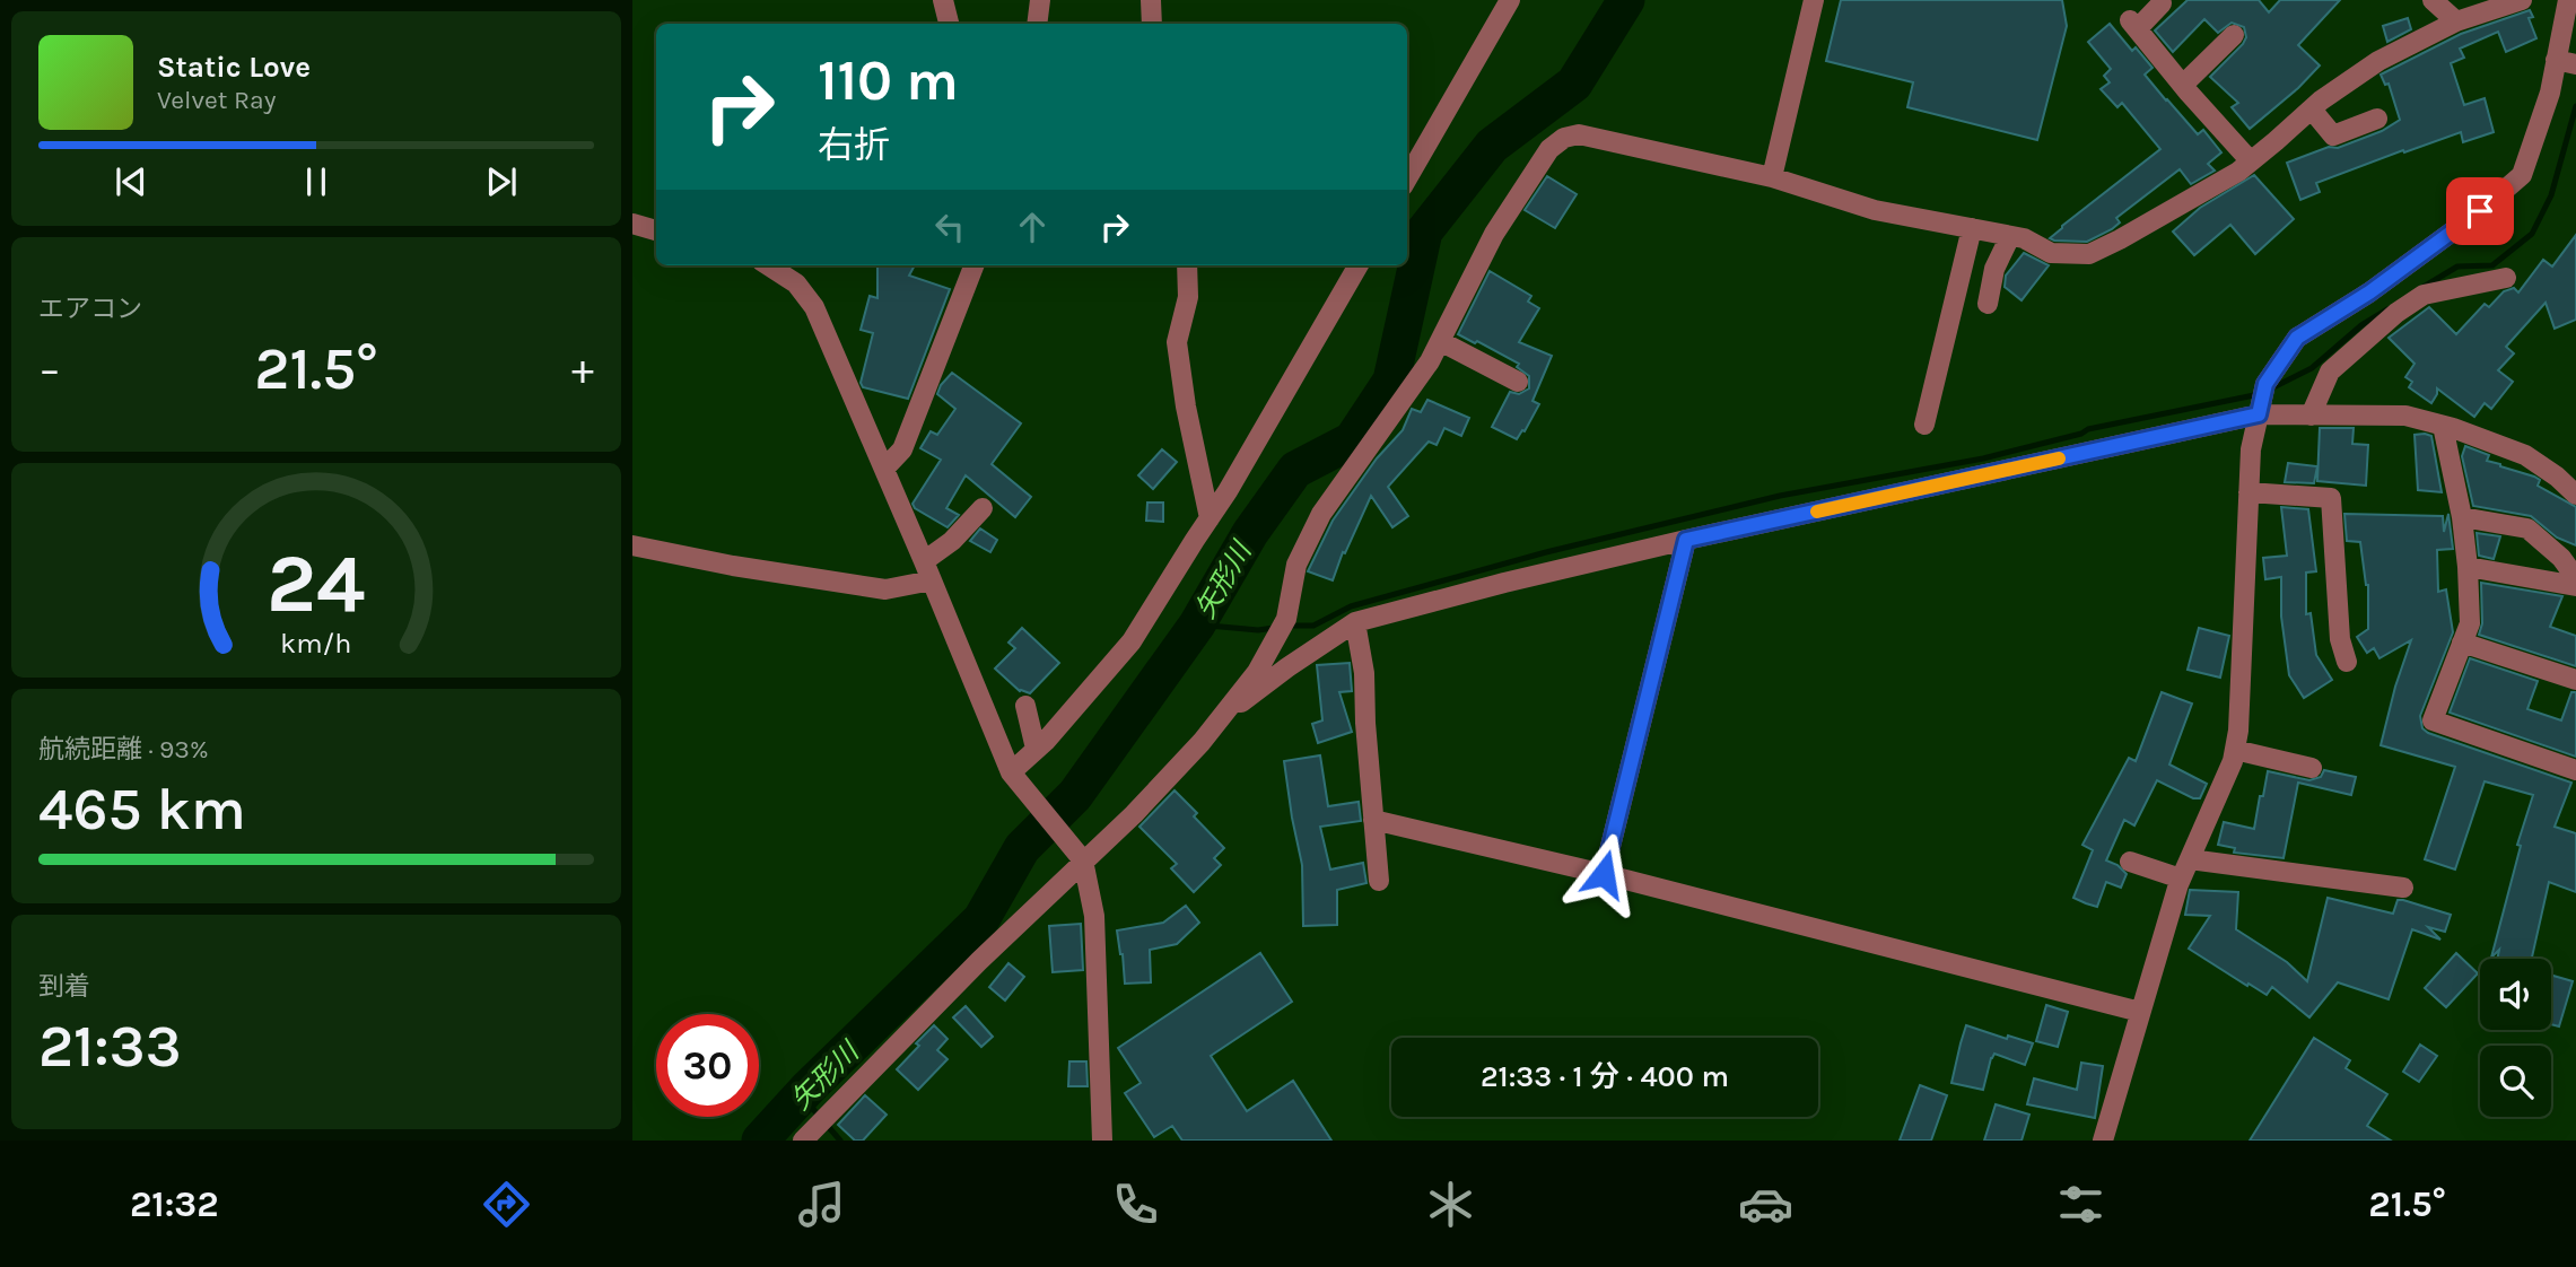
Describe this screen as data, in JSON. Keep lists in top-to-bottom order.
{
  "water": ["矢形川"],
  "page": {
    "turn": ["110 m", "右折"],
    "song": ["Static Love", "Velvet Ray"],
    "tile": [
      "エアコン",
      ["航続距離 · 93%", "465 km"],
      ["到着", "21:33"]
    ],
    "heat": ["−", "21.5°", "+"],
    "limit": "30",
    "trip": "21:33 · 1 分 · 400 m",
    "tabs": ["21:32", "21.5°"],
    "gauge": ["24", "km/h"]
  }
}
